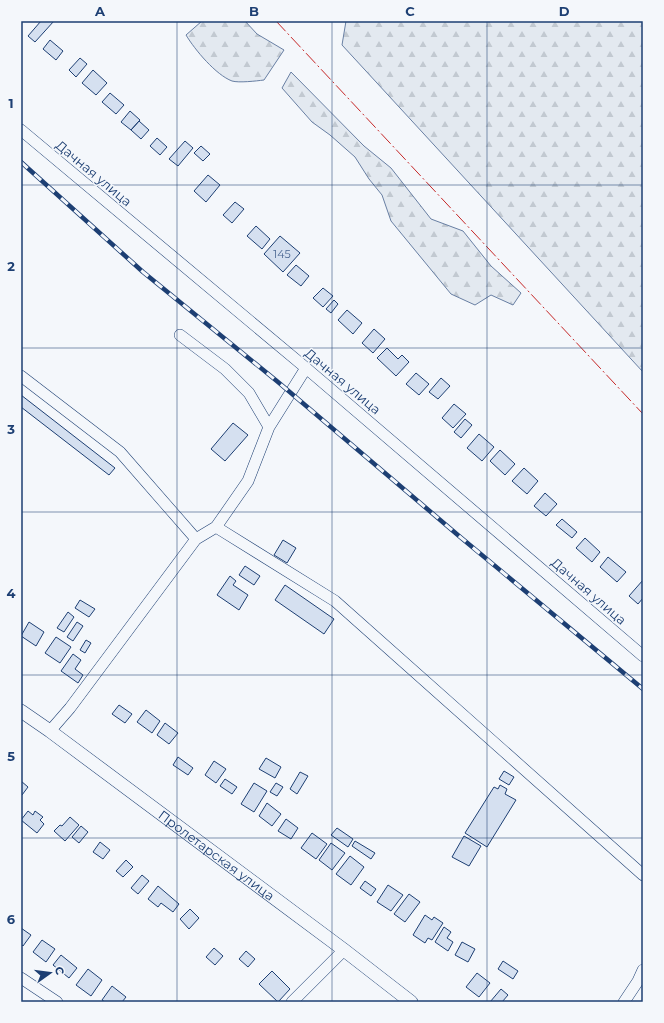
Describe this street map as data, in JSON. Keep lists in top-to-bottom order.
{
  "streets": {
    "main road": ["Пролетарская улица"],
    "street": ["Дачная улица"]
  },
  "house_numbers": ["145"],
  "north": "right",
  "grid": {
    "columns": [
      "A",
      "B",
      "C",
      "D"
    ],
    "rows": [
      "1",
      "2",
      "3",
      "4",
      "5",
      "6"
    ]
  }
}
